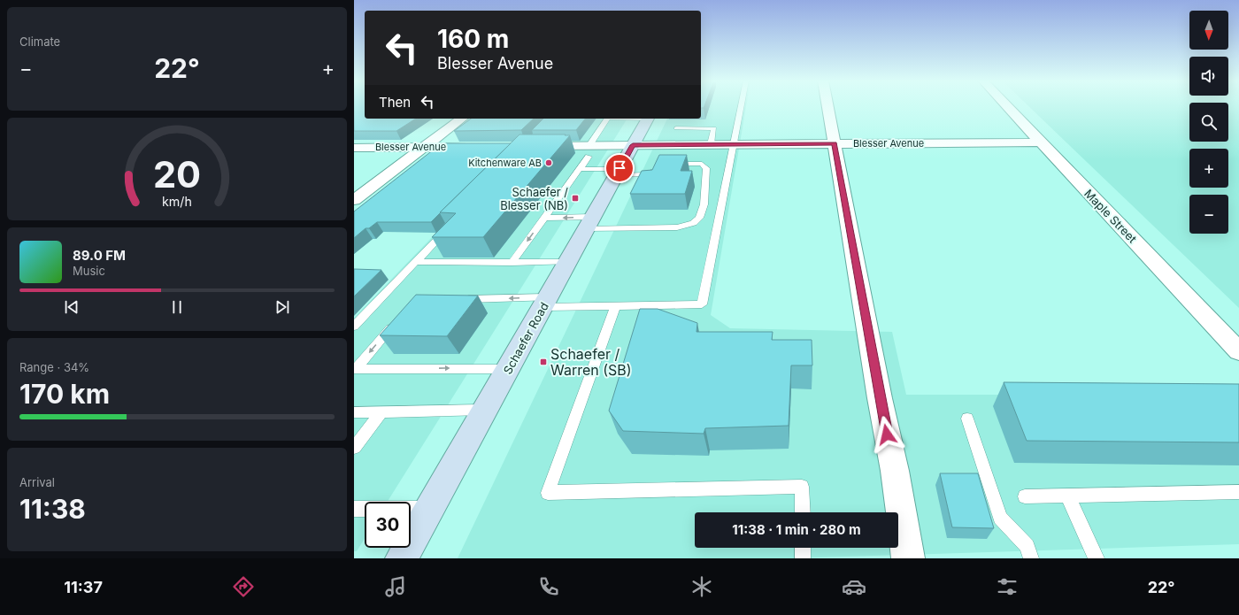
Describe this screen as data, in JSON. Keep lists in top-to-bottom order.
{
  "streets": {
    "main road": ["Schaefer Road"],
    "street": ["Blesser Avenue", "Maple Street"]
  },
  "crossings": [
    ["Blesser Avenue", "Maple Street"],
    ["Blesser Avenue", "Schaefer Road"]
  ],
  "places": {
    "other": ["Kitchenware AB"],
    "transit": ["Schaefer / Blesser (NB)", "Schaefer / Warren (SB)"]
  },
  "north": "bottom",
  "page": {
    "tile": [
      "Climate",
      ["Range · 34%", "170 km"],
      ["Arrival", "11:38"]
    ],
    "map_buttons": ["+", "−"],
    "turn": ["160 m", "Blesser Avenue"],
    "heat": ["−", "22°", "+"],
    "then": "Then",
    "song": ["89.0 FM", "Music"],
    "limit": "30",
    "trip": "11:38 · 1 min · 280 m",
    "tabs": ["11:37", "22°"],
    "gauge": ["20", "km/h"]
  }
}
